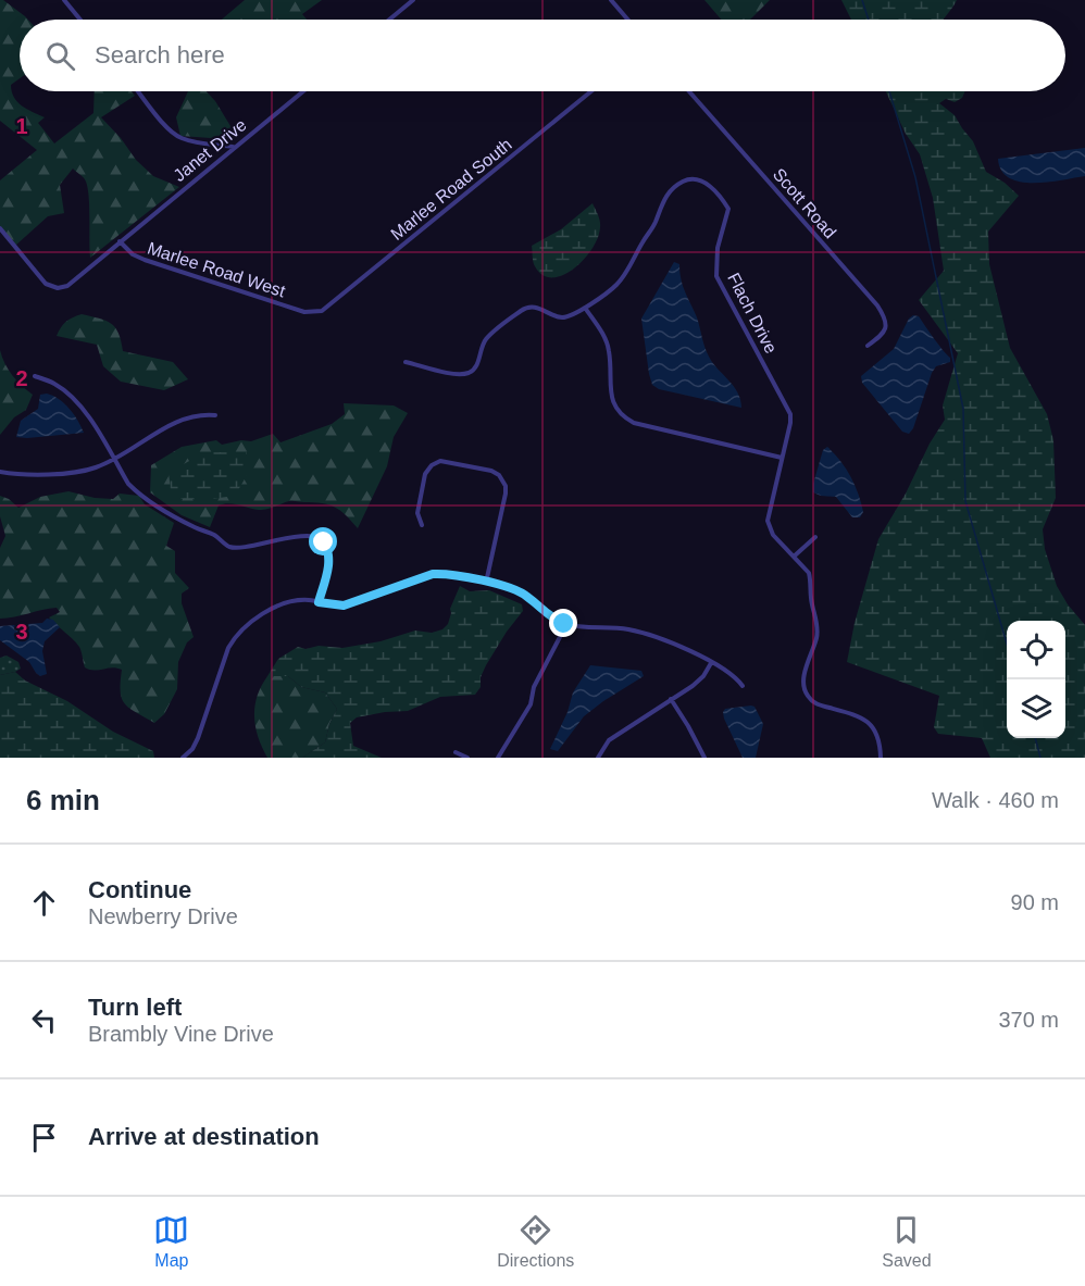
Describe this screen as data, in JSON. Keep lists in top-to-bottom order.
{
  "streets": {
    "street": [
      "Janet Drive",
      "Marlee Road South",
      "Scott Road",
      "Marlee Road West",
      "Flach Drive"
    ]
  },
  "crossings": [
    ["Janet Drive", "Marlee Road West"],
    ["Marlee Road South", "Marlee Road West"]
  ],
  "page": {
    "search": "Search here",
    "heading": ["6 min", "Walk · 460 m"],
    "list": [
      ["Continue", "Newberry Drive", "90 m"],
      ["Turn left", "Brambly Vine Drive", "370 m"],
      "Arrive at destination"
    ],
    "nav": ["Map", "Directions", "Saved"]
  },
  "grid": {
    "rows": ["1", "2", "3"]
  }
}
